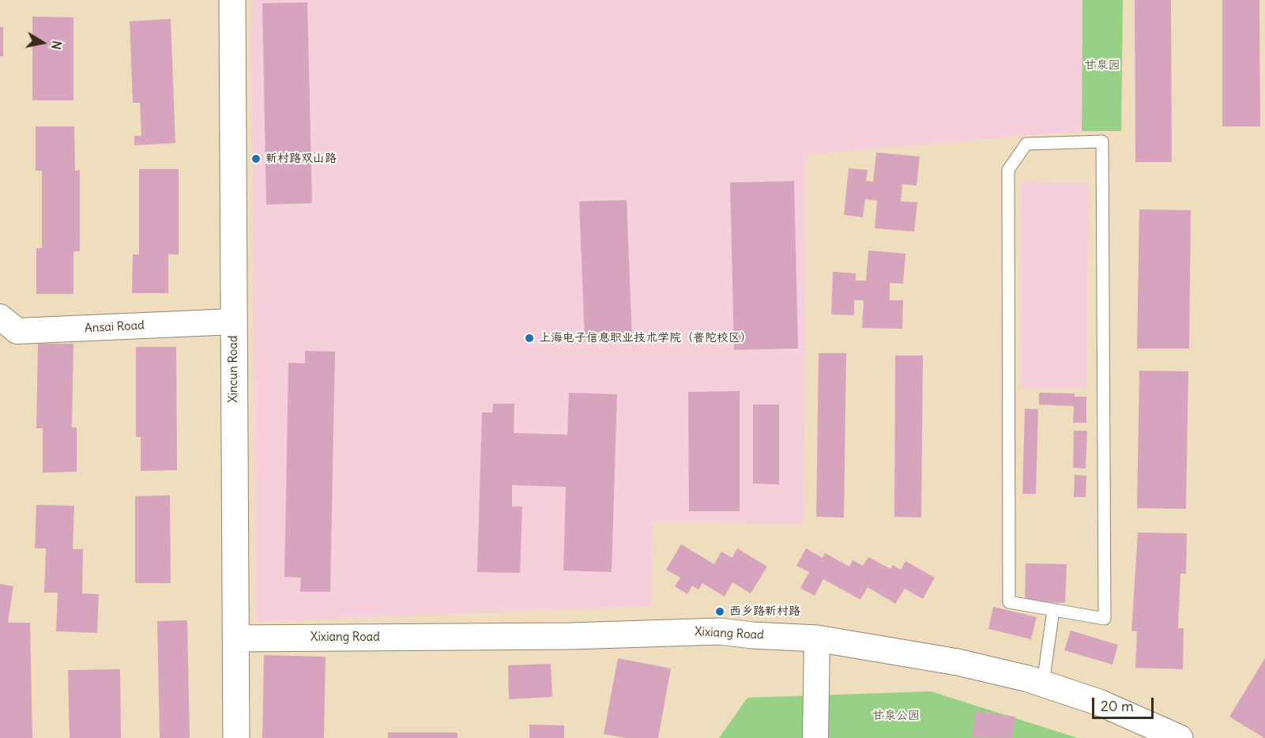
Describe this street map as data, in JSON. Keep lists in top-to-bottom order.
{
  "streets": {
    "street": ["Ansai Road", "Xincun Road", "Xixiang Road"]
  },
  "crossings": [
    ["Ansai Road", "Xincun Road"],
    ["Xincun Road", "Xixiang Road"]
  ],
  "parks": ["甘泉园", "甘泉公园"],
  "places": ["新村路双山路", "上海电子信息职业技术学院（普陀校区）", "西乡路新村路"],
  "scale_bar": "20 m",
  "north": "right"
}
